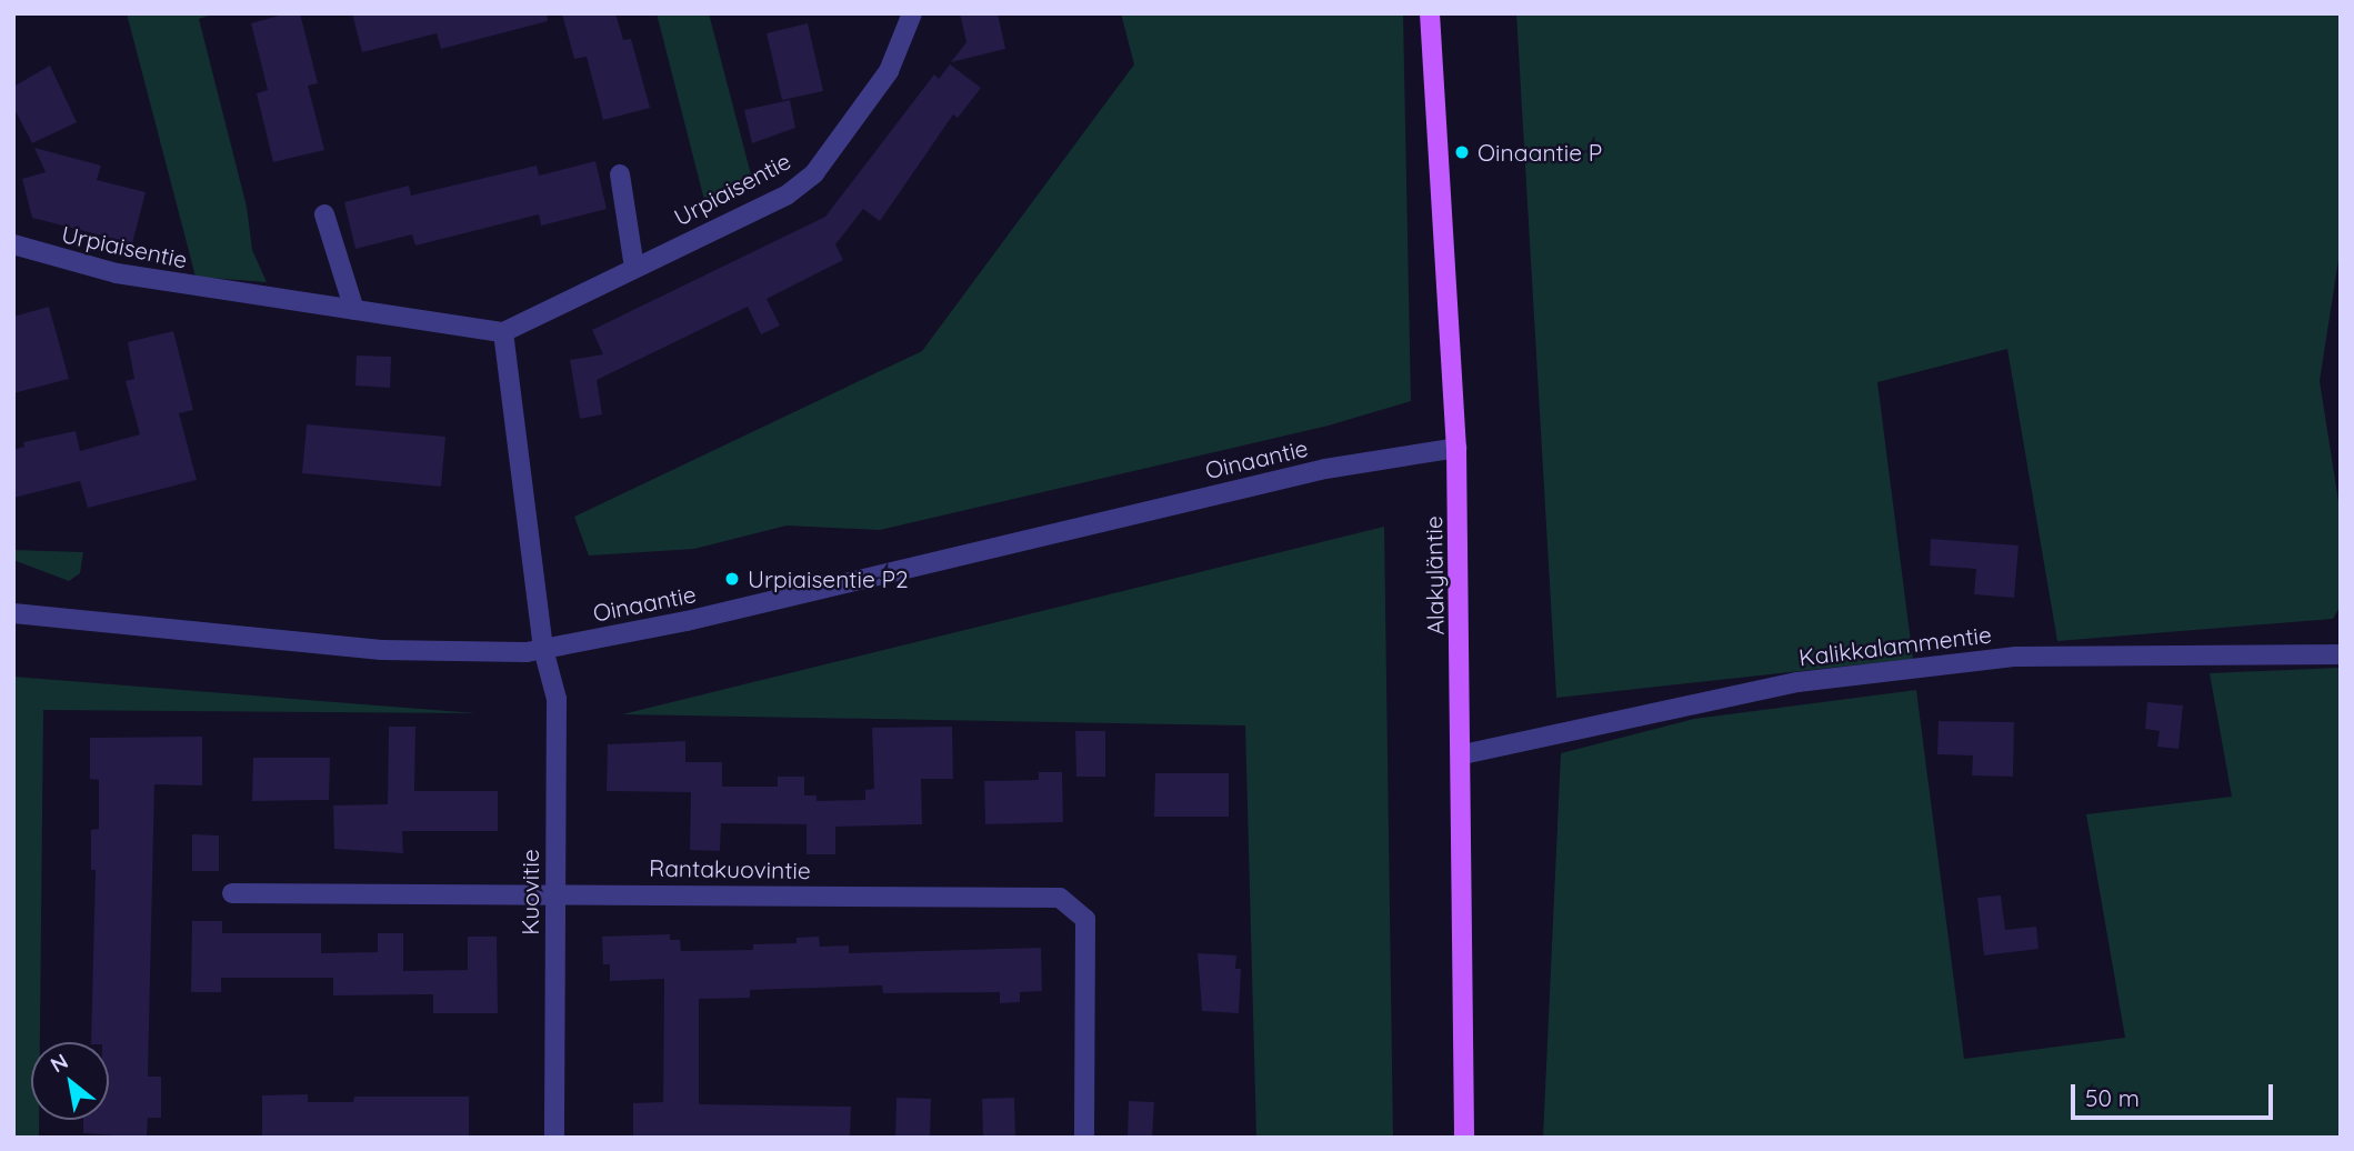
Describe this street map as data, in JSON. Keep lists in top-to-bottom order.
{
  "streets": {
    "main road": ["Alakyläntie"],
    "street": [
      "Urpiaisentie",
      "Oinaantie",
      "Kalikkalammentie",
      "Rantakuovintie",
      "Kuovitie"
    ]
  },
  "crossings": [
    ["Oinaantie", "Alakyläntie"],
    ["Oinaantie", "Kuovitie"],
    ["Alakyläntie", "Kalikkalammentie"],
    ["Rantakuovintie", "Kuovitie"]
  ],
  "places": ["Oinaantie P", "Urpiaisentie P2"],
  "scale_bar": "50 m",
  "north": "top left"
}
